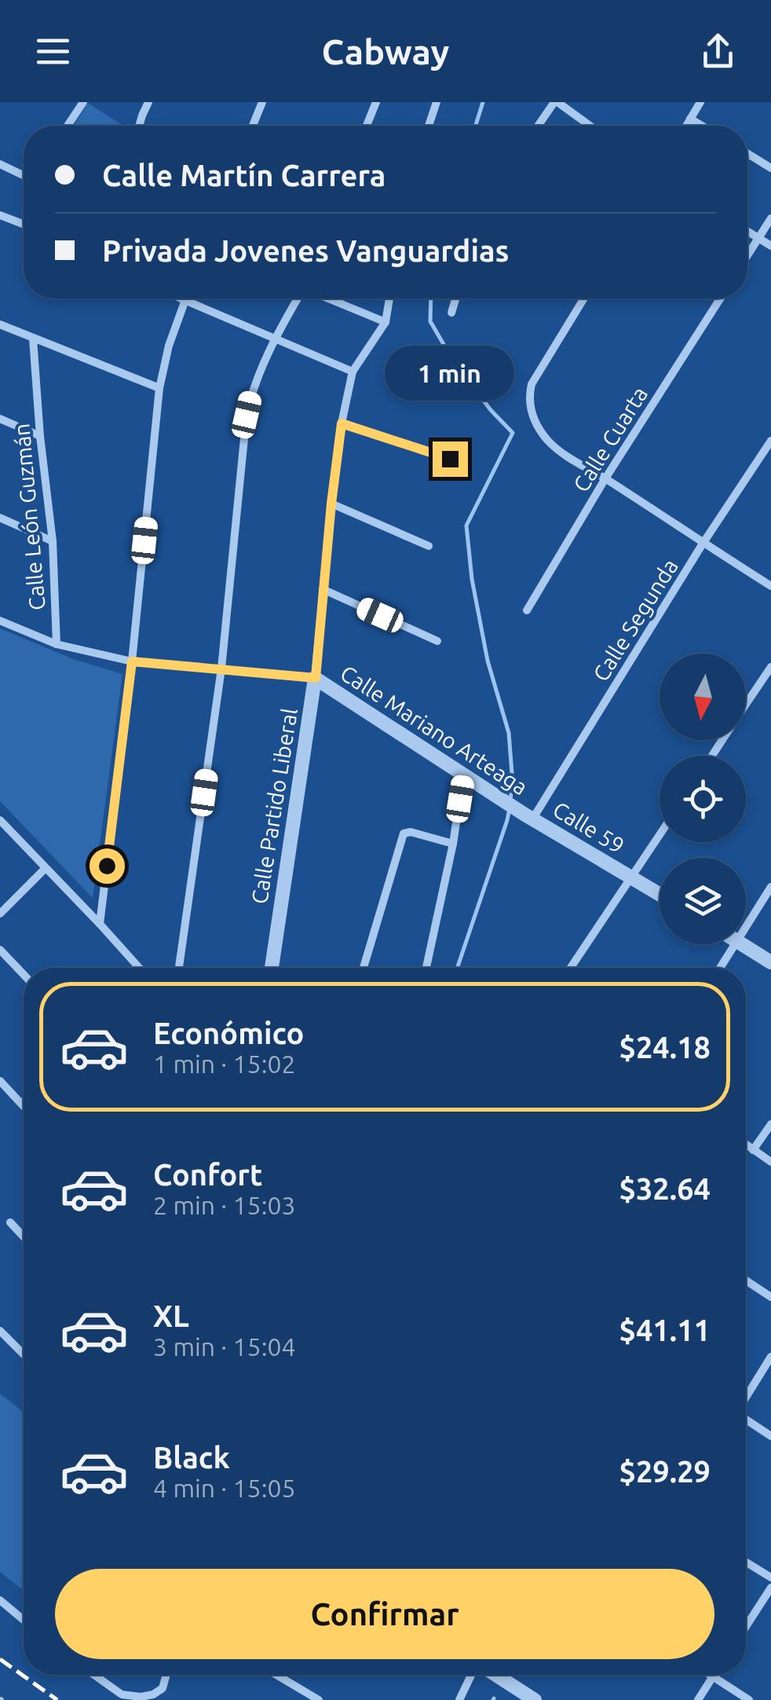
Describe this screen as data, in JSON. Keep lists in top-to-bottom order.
{
  "streets": {
    "street": [
      "Calle Cuarta",
      "Calle León Guzmán",
      "Calle Segunda",
      "Calle Mariano Arteaga",
      "Calle Partido Liberal",
      "Calle 59"
    ]
  },
  "crossings": [
    ["Calle León Guzmán", "Calle Mariano Arteaga"],
    ["Calle Segunda", "Calle Mariano Arteaga"],
    ["Calle Segunda", "Calle 59"],
    ["Calle Mariano Arteaga", "Calle Partido Liberal"],
    ["Calle Mariano Arteaga", "Calle 59"]
  ],
  "north": "bottom",
  "page": {
    "header": "Cabway",
    "banner": ["Calle Martín Carrera", "Privada Jovenes Vanguardias"],
    "bubble": "1 min",
    "list": [
      {
        "name": "Económico",
        "note": "1 min · 15:02",
        "value": "$24.18"
      },
      {
        "name": "Confort",
        "note": "2 min · 15:03",
        "value": "$32.64"
      },
      {
        "name": "XL",
        "note": "3 min · 15:04",
        "value": "$41.11"
      },
      {
        "name": "Black",
        "note": "4 min · 15:05",
        "value": "$29.29"
      }
    ],
    "buttons": "Confirmar"
  }
}
